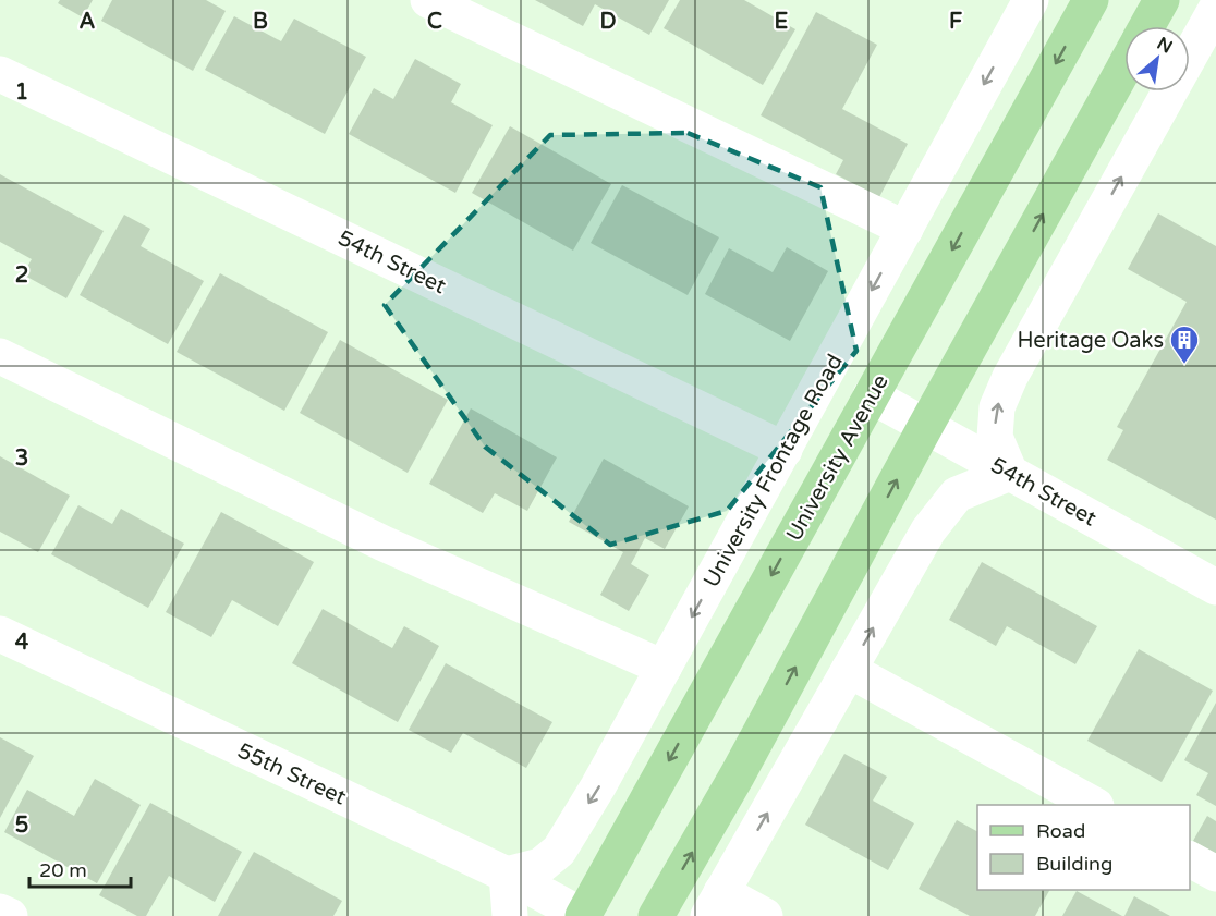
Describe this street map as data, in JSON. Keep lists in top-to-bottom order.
{
  "streets": {
    "main road": ["University Avenue"],
    "street": ["54th Street", "University Frontage Road", "55th Street"]
  },
  "crossings": [
    ["54th Street", "University Avenue"],
    ["54th Street", "University Frontage Road"],
    ["University Avenue", "55th Street"],
    ["University Frontage Road", "55th Street"]
  ],
  "places": {
    "building": ["Heritage Oaks"]
  },
  "legend": ["Road", "Building"],
  "scale_bar": "20 m",
  "north": "top right",
  "grid": {
    "columns": [
      "A",
      "B",
      "C",
      "D",
      "E",
      "F"
    ],
    "rows": [
      "1",
      "2",
      "3",
      "4",
      "5"
    ]
  }
}
